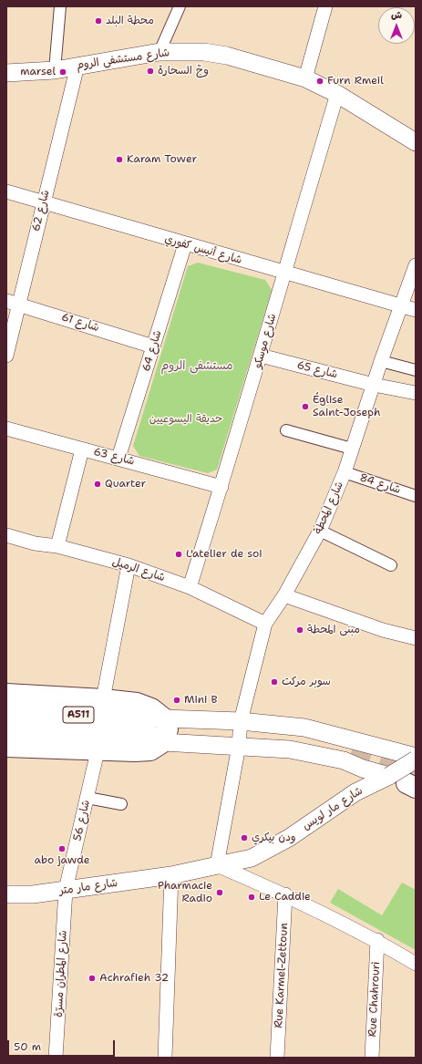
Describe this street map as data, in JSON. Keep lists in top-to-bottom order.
{
  "streets": {
    "highway": ["A511"],
    "street": [
      "شارع مستشفى الروم",
      "شارع 62",
      "شارع أنيس كفوري",
      "شارع 61",
      "شارع موسكو",
      "شارع 64",
      "شارع 65",
      "شارع 63",
      "شارع 84",
      "شارع المحطة",
      "شارع الرميل",
      "شارع مار لويس",
      "شارع 56",
      "شارع مار متر",
      "شارع المطران مسرّة",
      "Rue Karmel-Zettoun",
      "Rue Chahrouri"
    ]
  },
  "crossings": [
    ["شارع مستشفى الروم", "شارع 62"],
    ["شارع مستشفى الروم", "شارع موسكو"],
    ["شارع 62", "شارع أنيس كفوري"],
    ["شارع 62", "شارع 61"],
    ["شارع أنيس كفوري", "شارع موسكو"],
    ["شارع أنيس كفوري", "شارع 64"],
    ["شارع أنيس كفوري", "شارع المحطة"],
    ["شارع 61", "شارع 64"],
    ["شارع موسكو", "شارع 65"],
    ["شارع موسكو", "شارع 63"],
    ["شارع موسكو", "شارع الرميل"],
    ["شارع 64", "شارع 63"],
    ["شارع 65", "شارع المحطة"],
    ["شارع 84", "شارع المحطة"],
    ["شارع المحطة", "شارع الرميل"],
    ["شارع المحطة", "شارع مار لويس"],
    ["شارع المحطة", "شارع مار متر"],
    ["شارع مار لويس", "شارع مار متر"],
    ["شارع 56", "شارع مار متر"],
    ["شارع 56", "شارع المطران مسرّة"],
    ["شارع مار متر", "شارع المطران مسرّة"]
  ],
  "districts": ["مستشفى الروم"],
  "parks": ["حديقة اليسوعيين"],
  "places": [
    "محطة البلد",
    "وجّ السحارة",
    "marsel",
    "Furn Rmeil",
    "Karam Tower",
    "Église Saint-Joseph",
    "Quarter",
    "L'atelier de soi",
    "مبنى المحطة",
    "سوبر مركت",
    "Mini B",
    "ودن بيكري",
    "abo jawde",
    "Pharmacie Radio",
    "Le Caddie",
    "Achrafieh 32"
  ],
  "scale_bar": "50 m",
  "north": "top"
}
